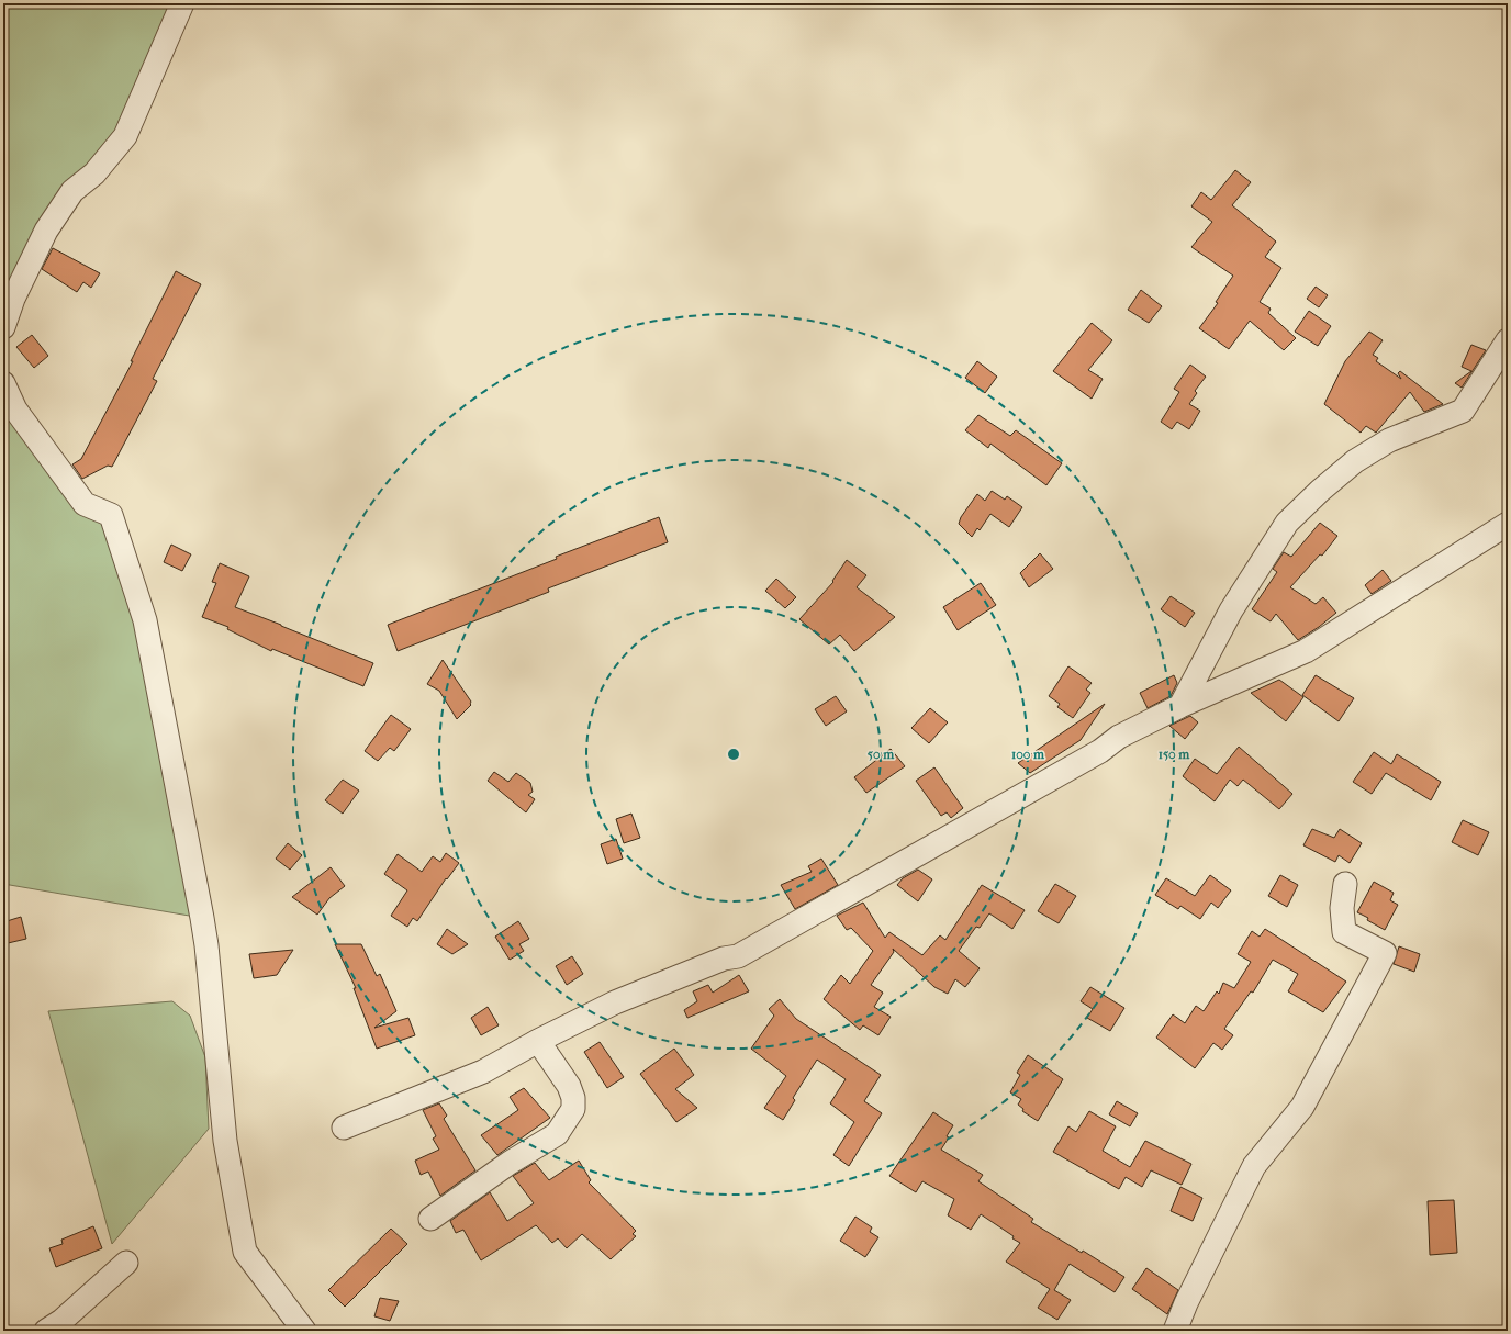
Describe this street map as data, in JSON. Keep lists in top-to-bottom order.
{
  "rings": ["50 m", "100 m", "150 m"]
}
